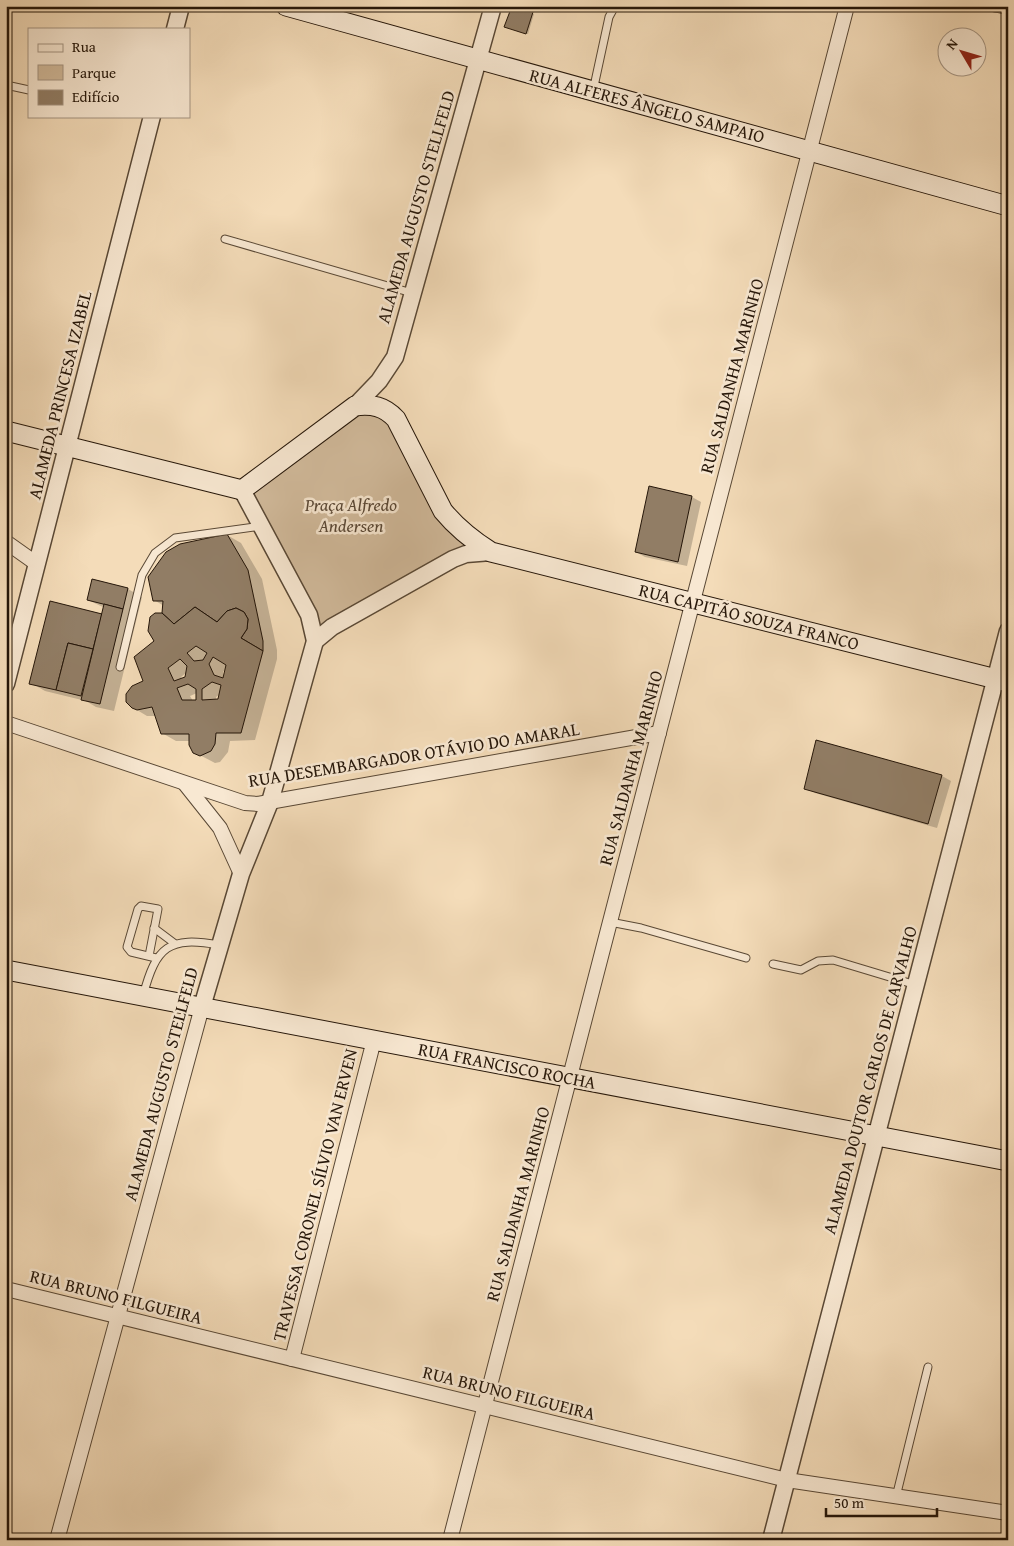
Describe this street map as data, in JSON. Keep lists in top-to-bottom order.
{
  "streets": {
    "main road": ["RUA ALFERES ÂNGELO SAMPAIO", "RUA CAPITÃO SOUZA FRANCO", "RUA FRANCISCO ROCHA"],
    "street": [
      "ALAMEDA AUGUSTO STELLFELD",
      "RUA SALDANHA MARINHO",
      "ALAMEDA PRINCESA IZABEL",
      "RUA DESEMBARGADOR OTÁVIO DO AMARAL",
      "ALAMEDA DOUTOR CARLOS DE CARVALHO",
      "TRAVESSA CORONEL SÍLVIO VAN ERVEN",
      "RUA BRUNO FILGUEIRA"
    ]
  },
  "crossings": [
    ["RUA ALFERES ÂNGELO SAMPAIO", "ALAMEDA AUGUSTO STELLFELD"],
    ["RUA ALFERES ÂNGELO SAMPAIO", "RUA SALDANHA MARINHO"],
    ["ALAMEDA AUGUSTO STELLFELD", "RUA DESEMBARGADOR OTÁVIO DO AMARAL"],
    ["ALAMEDA AUGUSTO STELLFELD", "RUA FRANCISCO ROCHA"],
    ["ALAMEDA AUGUSTO STELLFELD", "RUA BRUNO FILGUEIRA"],
    ["RUA SALDANHA MARINHO", "RUA CAPITÃO SOUZA FRANCO"],
    ["RUA SALDANHA MARINHO", "RUA DESEMBARGADOR OTÁVIO DO AMARAL"],
    ["RUA SALDANHA MARINHO", "RUA FRANCISCO ROCHA"],
    ["RUA SALDANHA MARINHO", "RUA BRUNO FILGUEIRA"],
    ["RUA CAPITÃO SOUZA FRANCO", "ALAMEDA DOUTOR CARLOS DE CARVALHO"],
    ["RUA FRANCISCO ROCHA", "ALAMEDA DOUTOR CARLOS DE CARVALHO"],
    ["RUA FRANCISCO ROCHA", "TRAVESSA CORONEL SÍLVIO VAN ERVEN"],
    ["ALAMEDA DOUTOR CARLOS DE CARVALHO", "RUA BRUNO FILGUEIRA"],
    ["TRAVESSA CORONEL SÍLVIO VAN ERVEN", "RUA BRUNO FILGUEIRA"]
  ],
  "parks": ["Praça Alfredo Andersen"],
  "legend": ["Rua", "Parque", "Edifício"],
  "scale_bar": "50 m",
  "north": "top left"
}
